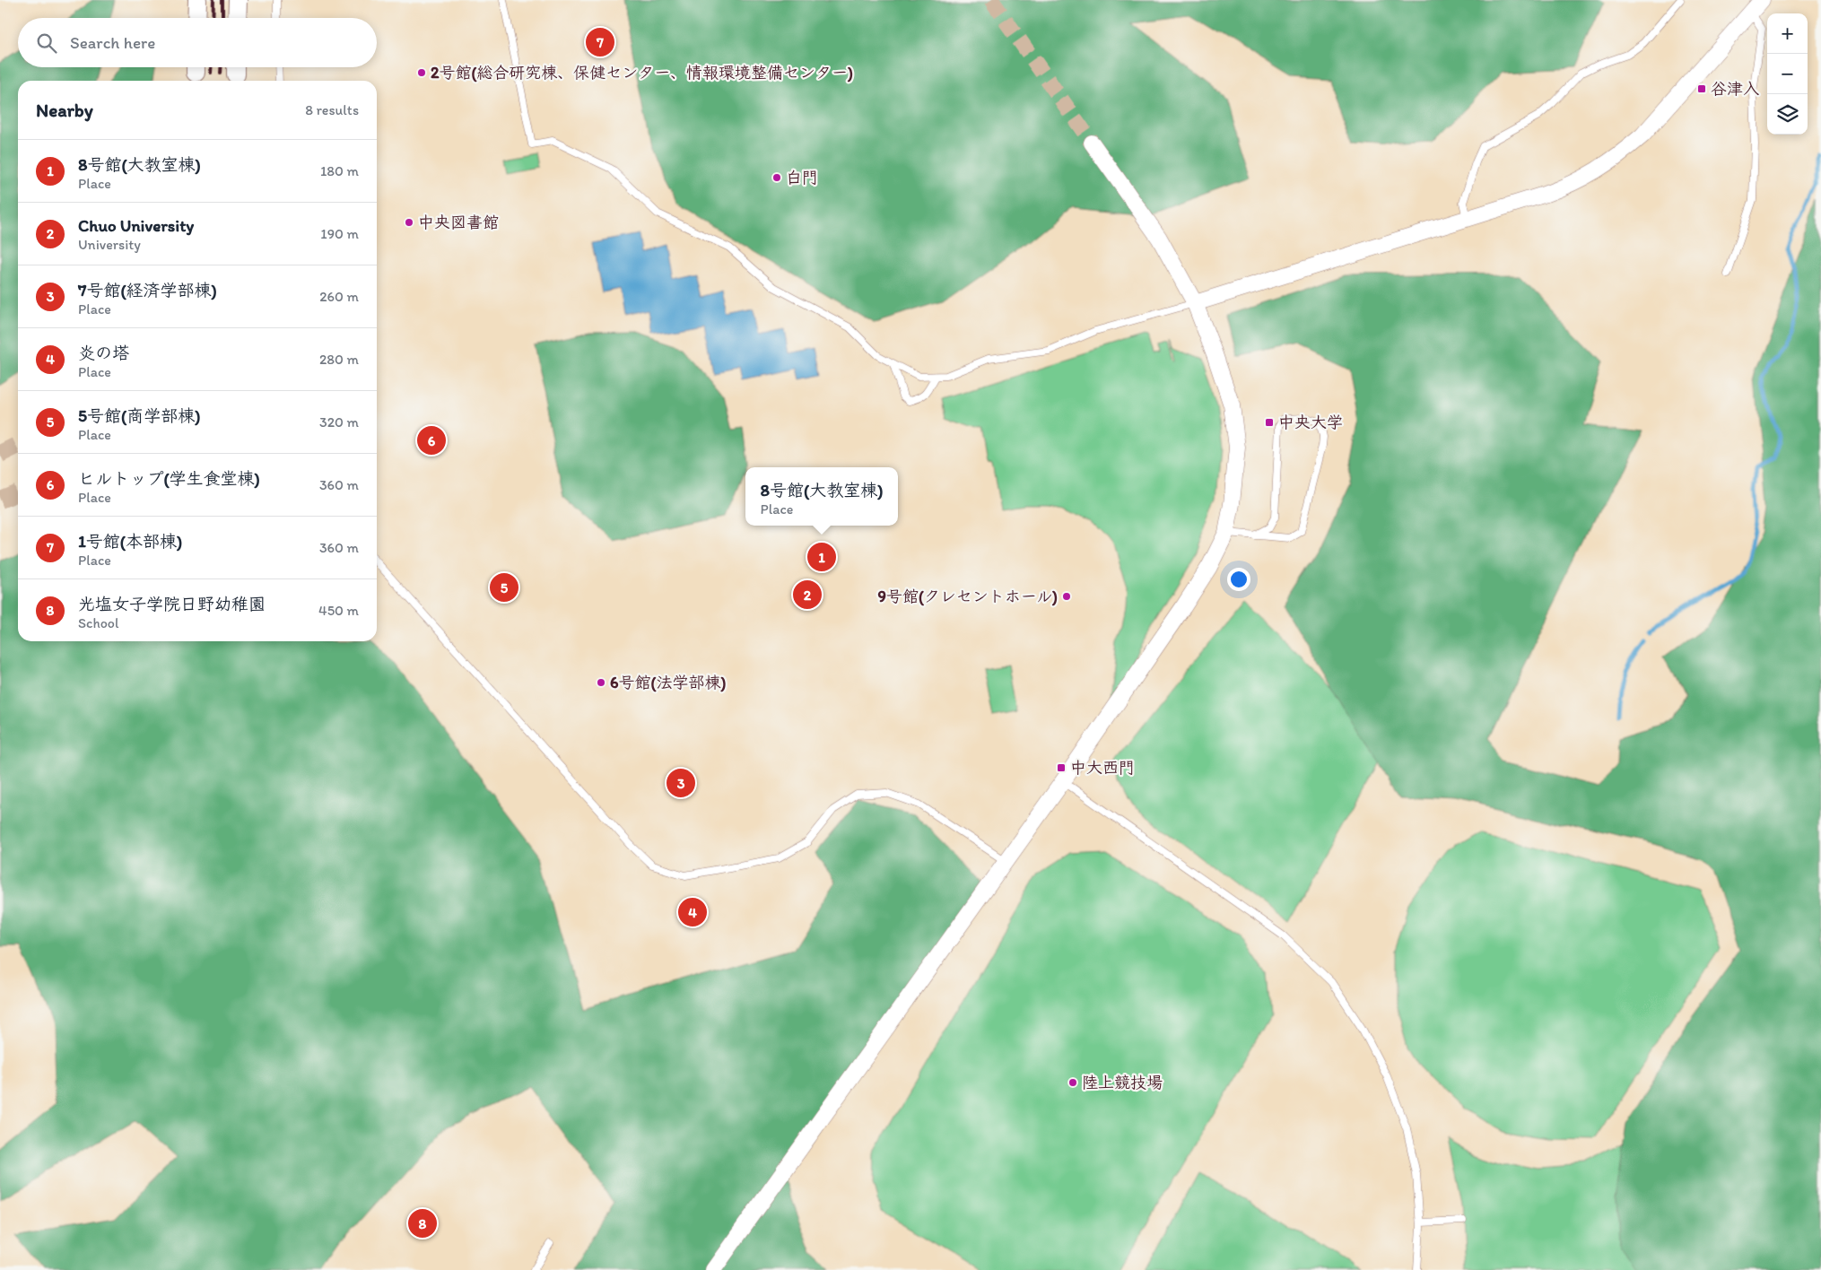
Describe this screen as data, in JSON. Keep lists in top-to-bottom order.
{
  "places": {
    "other": [
      "2号館(総合研究棟、保健センター、情報環境整備センター)",
      "白門",
      "中央図書館",
      "9号館(クレセントホール)",
      "6号館(法学部棟)",
      "陸上競技場"
    ],
    "transit": ["谷津入", "中央大学", "中大西門"]
  },
  "page": {
    "map_buttons": ["+", "−"],
    "search": "Search here",
    "pins": [
      "7",
      "6",
      "1",
      "5",
      "2",
      "3",
      "4",
      "8"
    ],
    "heading": ["Nearby", "8 results"],
    "list": [
      {
        "mark": "1",
        "name": "8号館(大教室棟)",
        "note": "Place",
        "value": "180 m"
      },
      {
        "mark": "2",
        "name": "Chuo University",
        "note": "University",
        "value": "190 m"
      },
      {
        "mark": "3",
        "name": "7号館(経済学部棟)",
        "note": "Place",
        "value": "260 m"
      },
      {
        "mark": "4",
        "name": "炎の塔",
        "note": "Place",
        "value": "280 m"
      },
      {
        "mark": "5",
        "name": "5号館(商学部棟)",
        "note": "Place",
        "value": "320 m"
      },
      {
        "mark": "6",
        "name": "ヒルトップ(学生食堂棟)",
        "note": "Place",
        "value": "360 m"
      },
      {
        "mark": "7",
        "name": "1号館(本部棟)",
        "note": "Place",
        "value": "360 m"
      },
      {
        "mark": "8",
        "name": "光塩女子学院日野幼稚園",
        "note": "School",
        "value": "450 m"
      }
    ],
    "popup": ["8号館(大教室棟)", "Place"]
  }
}
